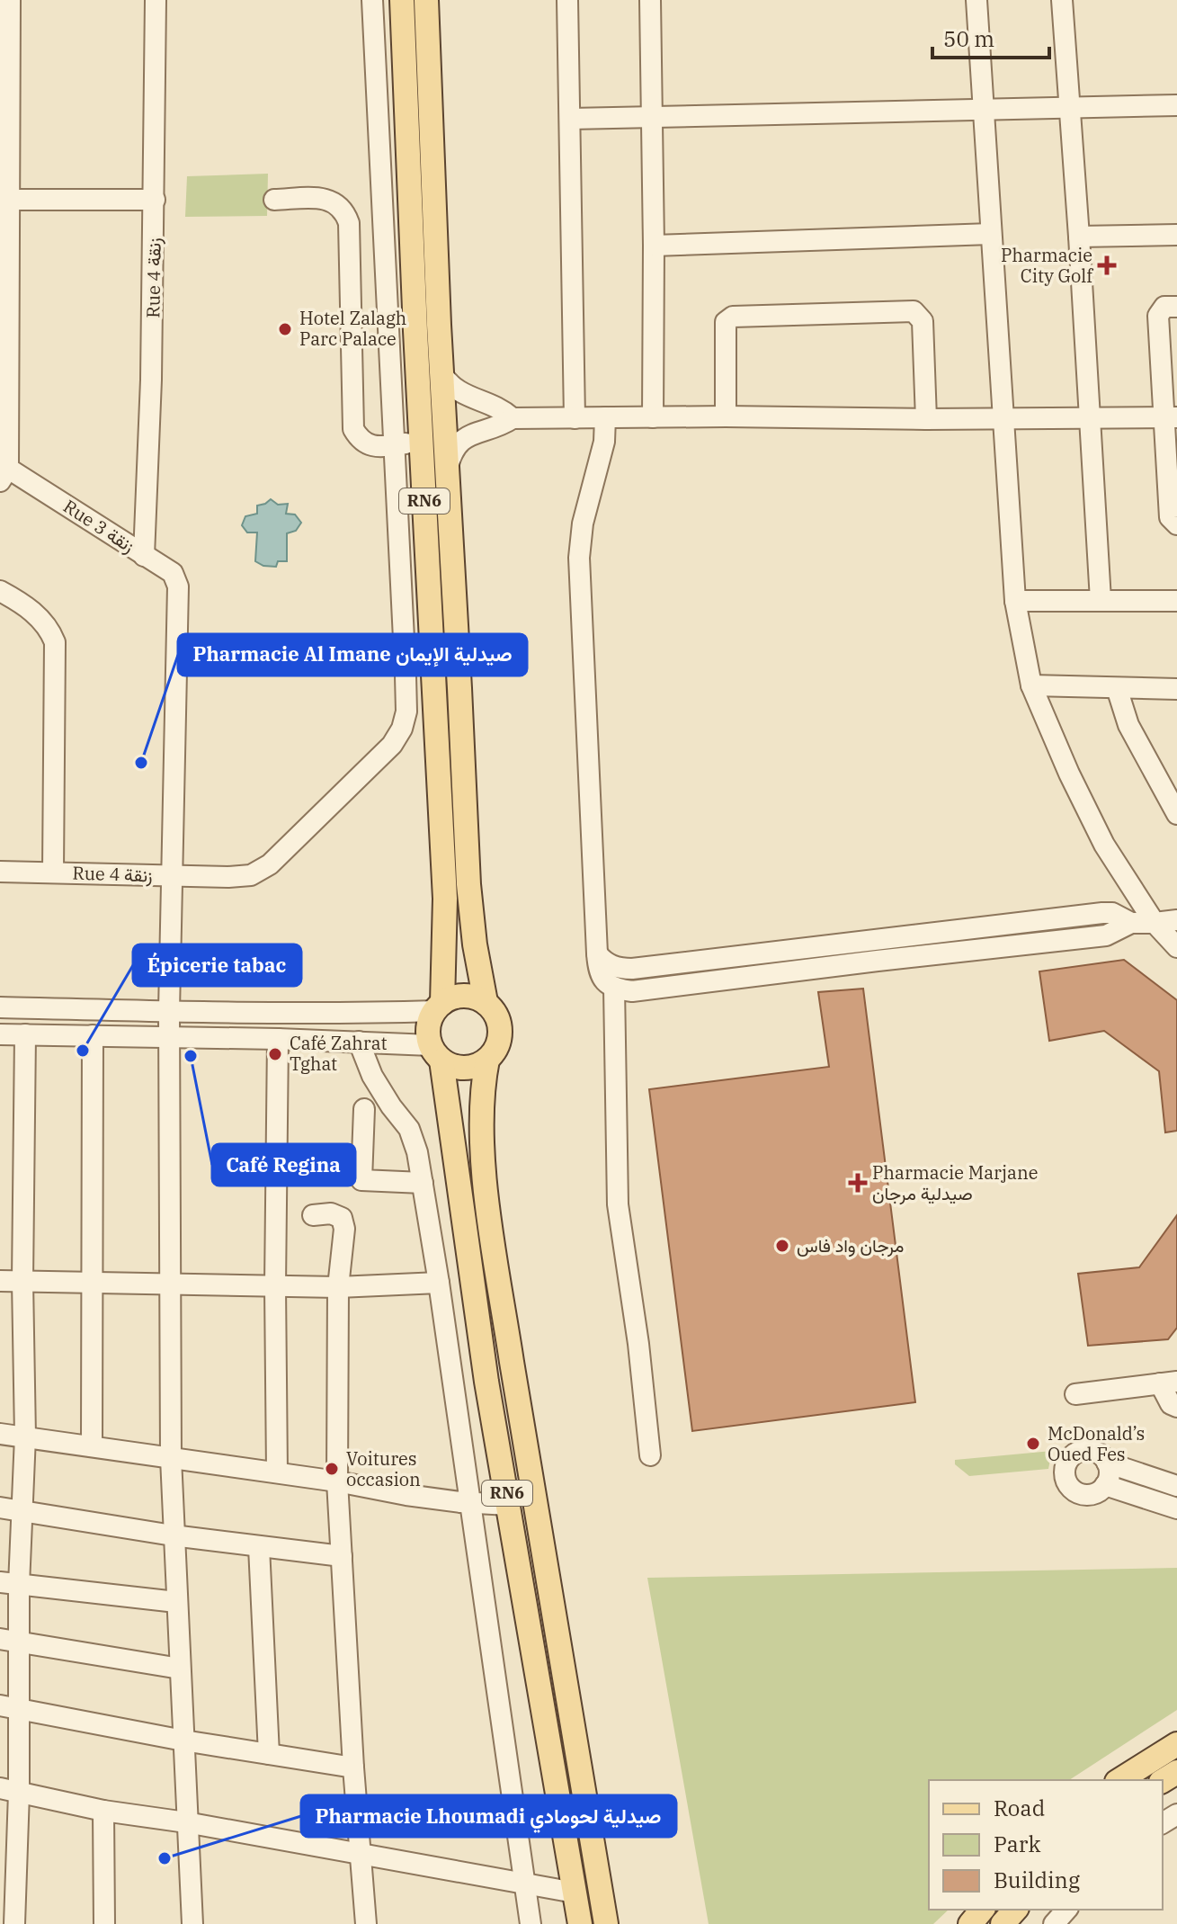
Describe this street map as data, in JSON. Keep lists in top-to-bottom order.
{
  "streets": {
    "main road": ["RN6"],
    "street": ["Rue 4 زنقة", "Rue 3 زنقة"]
  },
  "crossings": [
    ["Rue 4 زنقة", "Rue 3 زنقة"]
  ],
  "places": {
    "health": ["Pharmacie City Golf", "Pharmacie Marjane صيدلية مرجان"],
    "other": [
      "Hotel Zalagh Parc Palace",
      "Pharmacie Al Imane صيدلية الإيمان",
      "Épicerie tabac",
      "Café Zahrat Tghat",
      "Café Regina",
      "مرجان واد فاس",
      "McDonald’s Oued Fes",
      "Voitures occasion",
      "Pharmacie Lhoumadi صيدلية لحومادي"
    ]
  },
  "legend": ["Road", "Park", "Building"],
  "scale_bar": "50 m"
}
